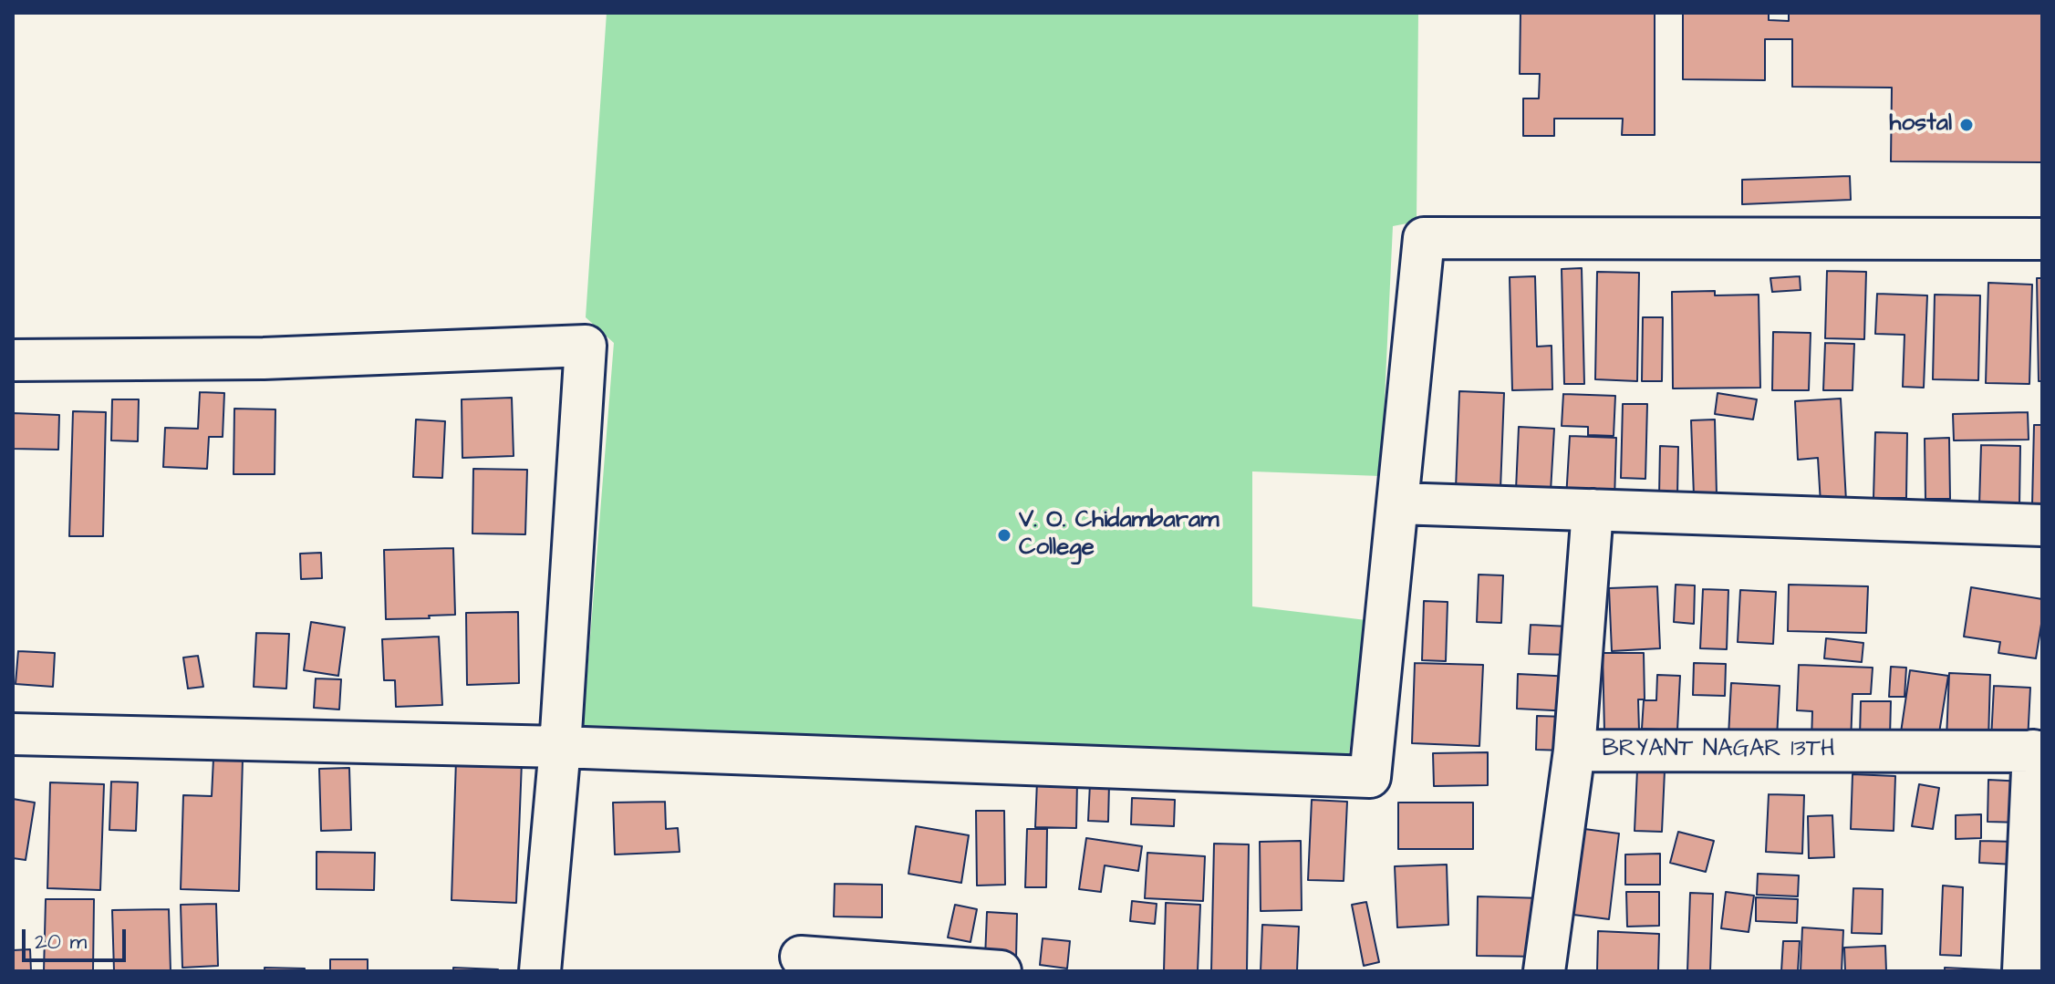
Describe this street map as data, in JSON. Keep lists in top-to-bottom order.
{
  "streets": {
    "street": ["BRYANT NAGAR 13TH"]
  },
  "places": ["hostal", "V. O. Chidambaram College"],
  "scale_bar": "20 m"
}
